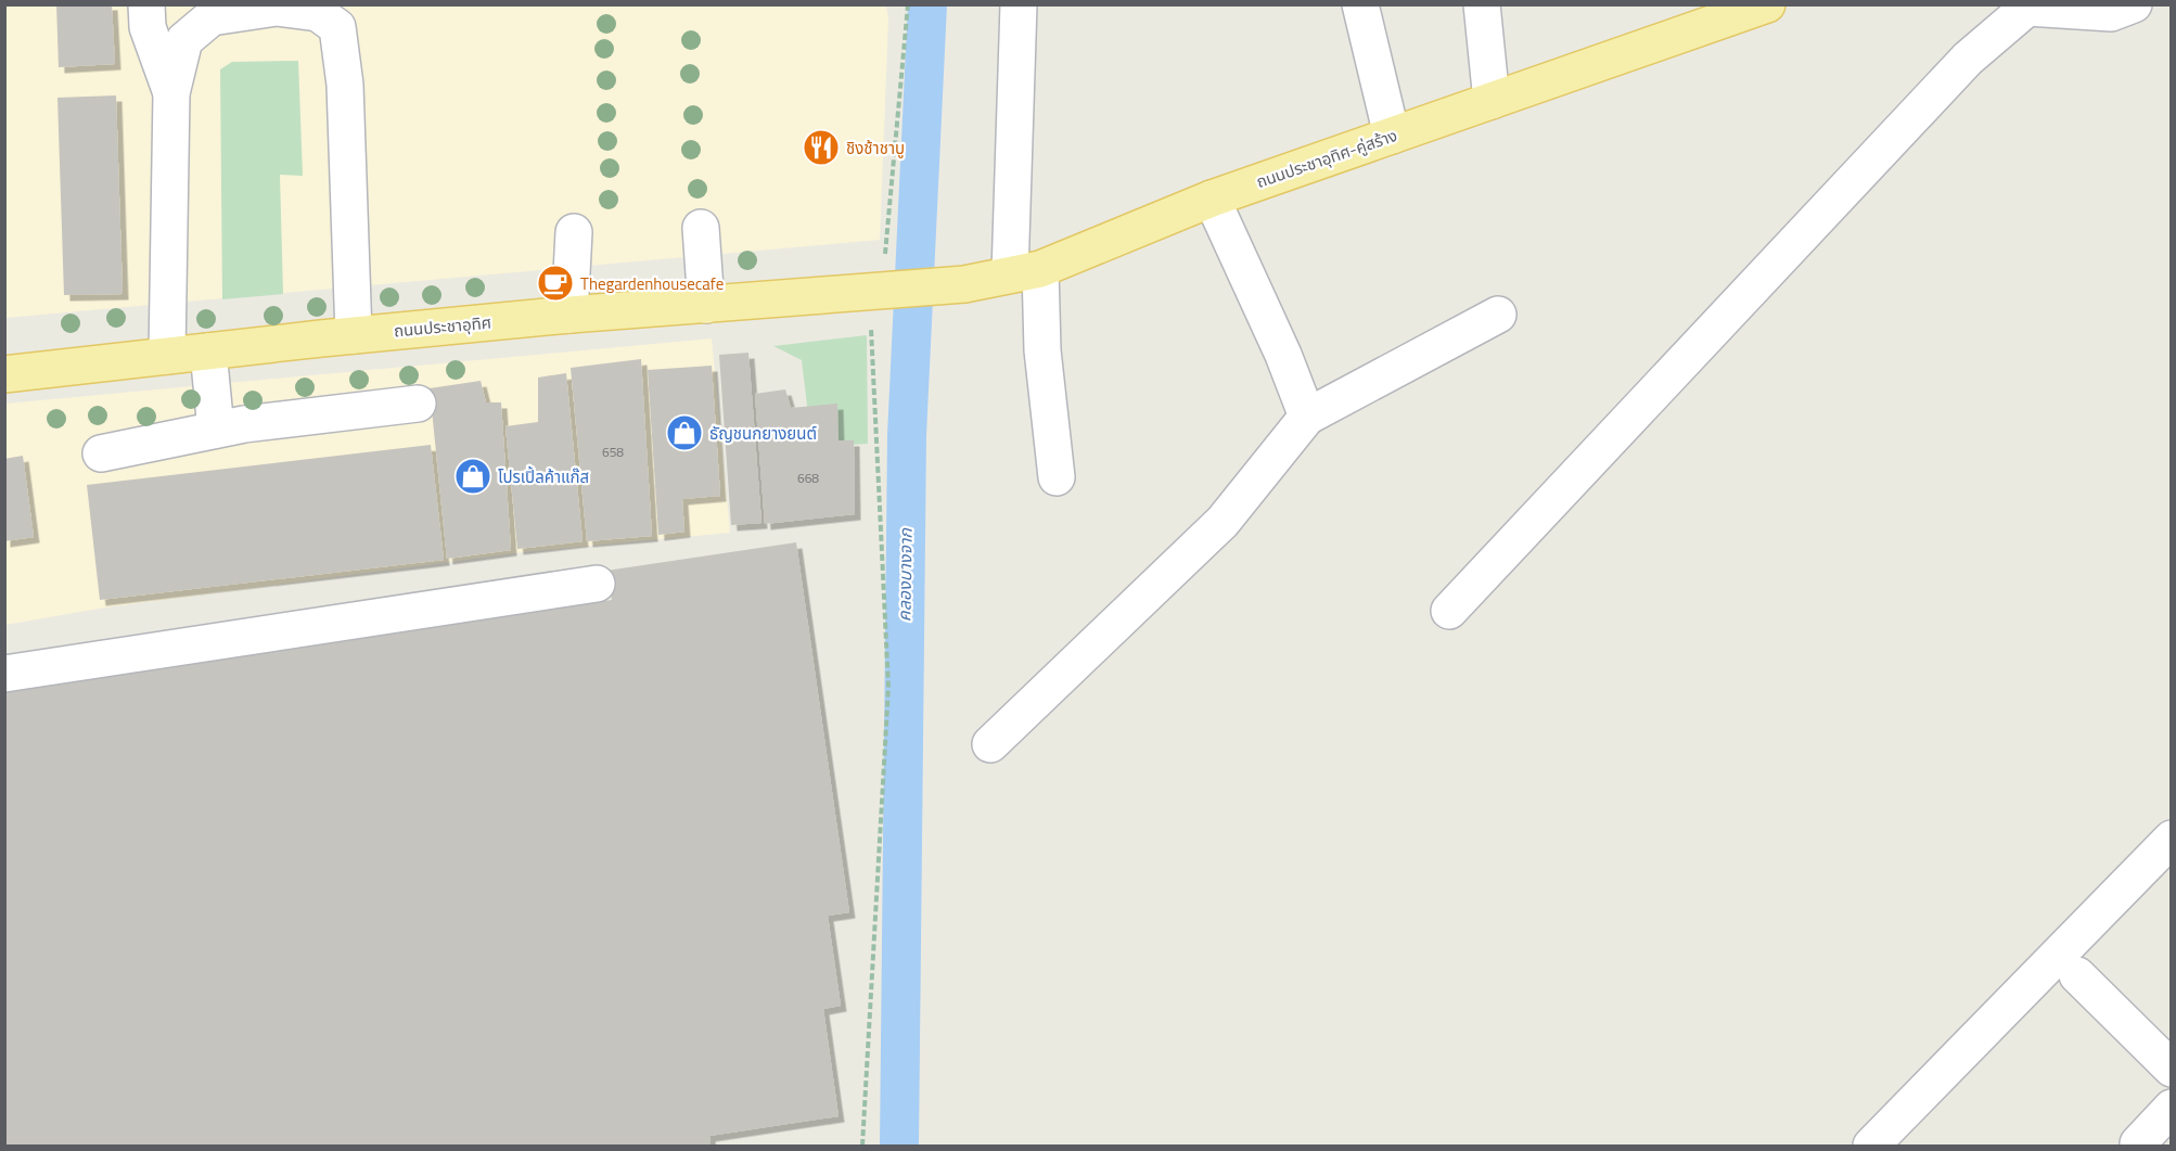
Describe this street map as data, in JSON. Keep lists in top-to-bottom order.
{
  "streets": {
    "main road": ["ถนนประชาอุทิศ-คู่สร้าง", "ถนนประชาอุทิศ"]
  },
  "crossings": [
    ["ถนนประชาอุทิศ-คู่สร้าง", "ถนนประชาอุทิศ"]
  ],
  "water": ["คลองบางจาก"],
  "places": {
    "restaurant": ["ชิงช้าชาบู"],
    "cafe": ["Thegardenhousecafe"],
    "shop": ["ธัญชนกยางยนต์", "โปรเปิ้ลค้าแก๊ส"]
  },
  "house_numbers": ["658", "668"]
}
